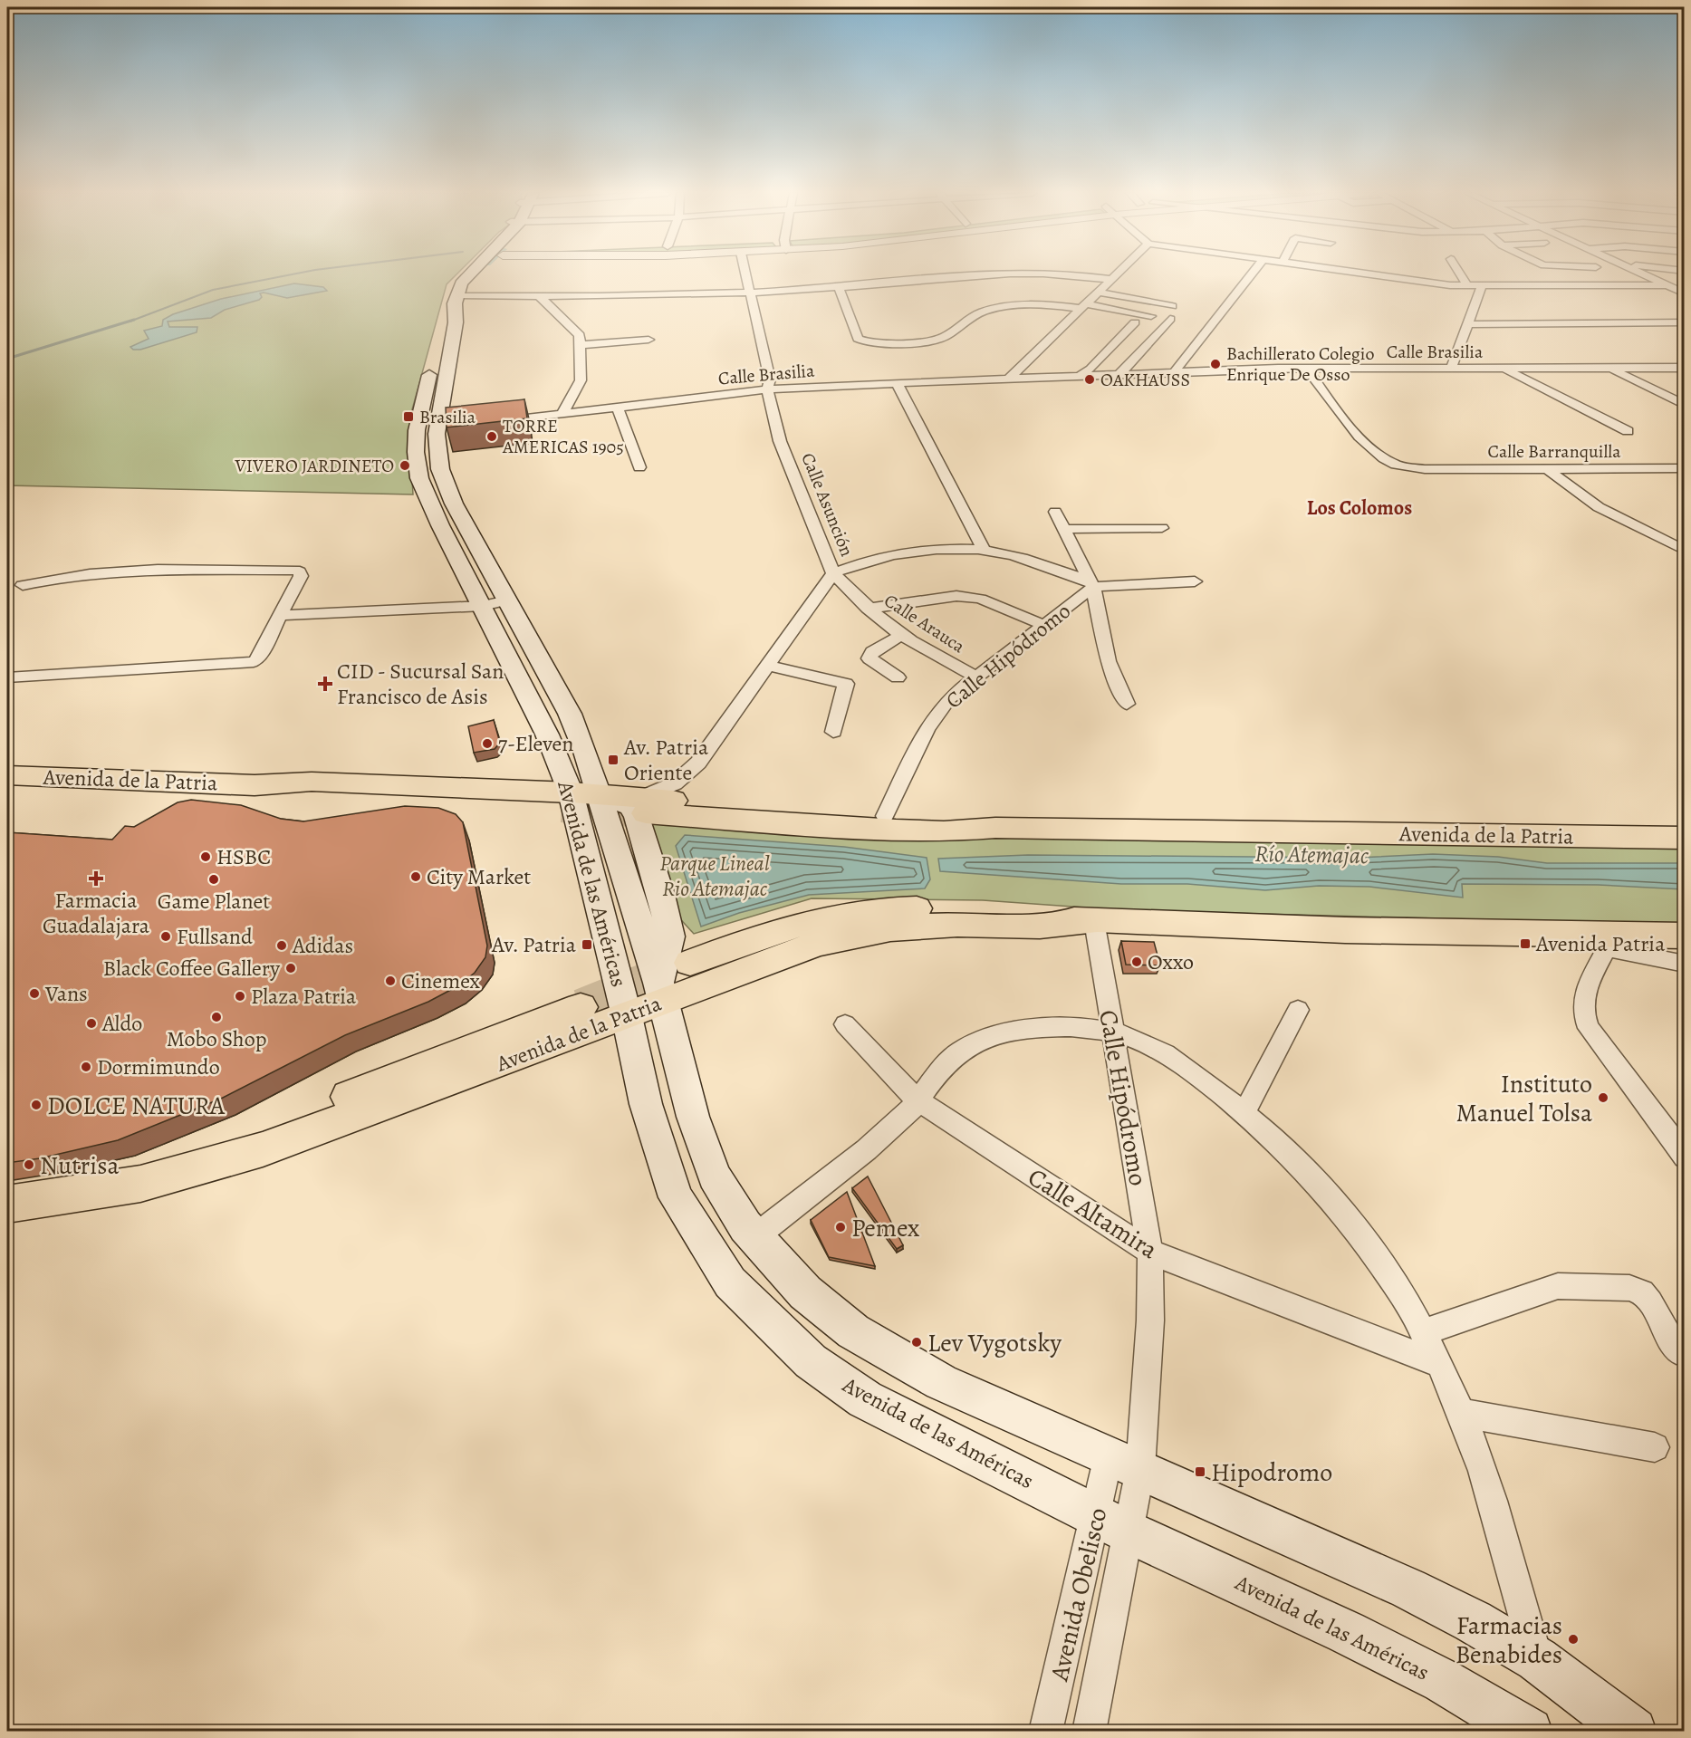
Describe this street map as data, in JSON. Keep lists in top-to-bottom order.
{
  "streets": {
    "main road": ["Avenida de la Patria", "Avenida de las Américas"],
    "street": [
      "Calle Brasilia",
      "Calle Barranquilla",
      "Calle Asunción",
      "Calle Arauca",
      "Calle Hipódromo",
      "Calle Altamira",
      "Avenida Obelisco"
    ]
  },
  "crossings": [
    ["Calle Brasilia", "Calle Barranquilla"],
    ["Calle Brasilia", "Calle Asunción"],
    ["Calle Asunción", "Calle Arauca"],
    ["Calle Asunción", "Avenida de la Patria"],
    ["Calle Arauca", "Calle Hipódromo"],
    ["Calle Hipódromo", "Avenida de la Patria"],
    ["Calle Hipódromo", "Calle Altamira"],
    ["Calle Hipódromo", "Avenida Obelisco"],
    ["Avenida de la Patria", "Avenida de las Américas"],
    ["Avenida de las Américas", "Avenida Obelisco"]
  ],
  "districts": ["Los Colomos"],
  "water": ["Río Atemajac"],
  "parks": ["Parque Lineal Rio Atemajac"],
  "places": {
    "other": [
      "Bachillerato Colegio Enrique De Osso",
      "OAKHAUSS",
      "TORRE AMERICAS 1905",
      "VIVERO JARDINETO",
      "7-Eleven",
      "HSBC",
      "City Market",
      "Game Planet",
      "Fullsand",
      "Adidas",
      "Oxxo",
      "Black Coffee Gallery",
      "Cinemex",
      "Vans",
      "Plaza Patria",
      "Mobo Shop",
      "Aldo",
      "Dormimundo",
      "Instituto Manuel Tolsa",
      "DOLCE NATURA",
      "Nutrisa",
      "Pemex",
      "Lev Vygotsky",
      "Farmacias Benabides"
    ],
    "transit": [
      "Brasilia",
      "Av. Patria Oriente",
      "Avenida Patria",
      "Av. Patria",
      "Hipodromo"
    ],
    "health": ["CID - Sucursal San Francisco de Asis", "Farmacia Guadalajara"]
  }
}
